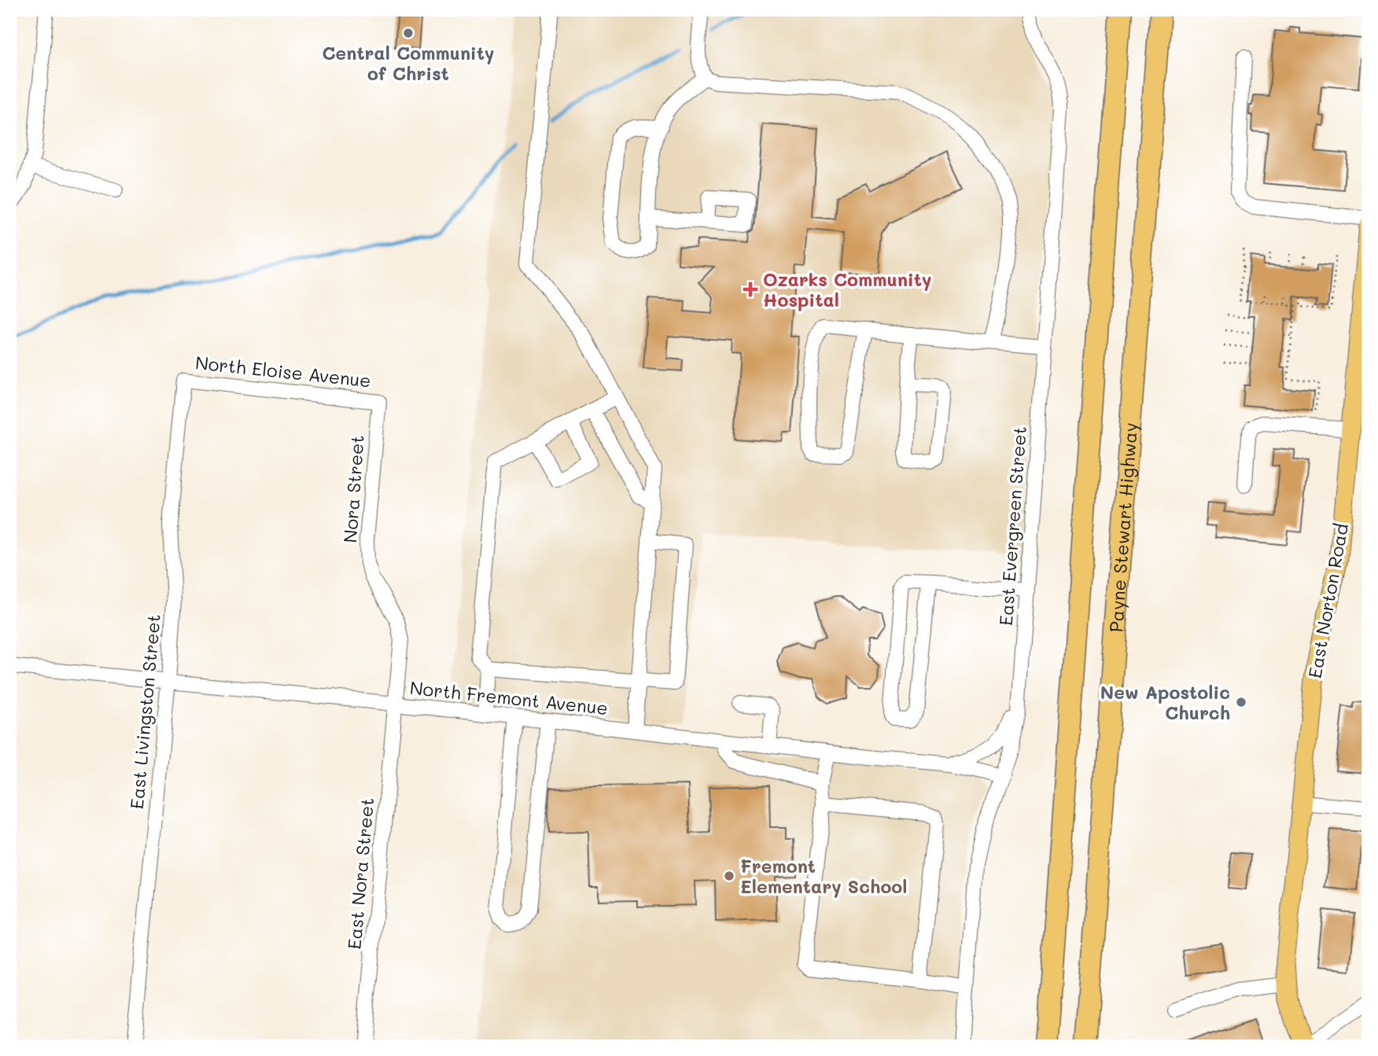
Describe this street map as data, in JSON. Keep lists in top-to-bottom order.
{
  "streets": {
    "highway": ["Payne Stewart Highway"],
    "main road": ["East Norton Road"],
    "street": [
      "North Eloise Avenue",
      "Nora Street",
      "East Evergreen Street",
      "North Fremont Avenue",
      "East Livingston Street",
      "East Nora Street"
    ]
  },
  "crossings": [
    ["North Eloise Avenue", "Nora Street"],
    ["North Eloise Avenue", "East Livingston Street"],
    ["Nora Street", "North Fremont Avenue"],
    ["Nora Street", "East Nora Street"],
    ["East Evergreen Street", "North Fremont Avenue"],
    ["North Fremont Avenue", "East Livingston Street"],
    ["North Fremont Avenue", "East Nora Street"]
  ],
  "places": {
    "other": ["Central Community of Christ", "New Apostolic Church", "Fremont Elementary School"],
    "health": ["Ozarks Community Hospital"]
  }
}
